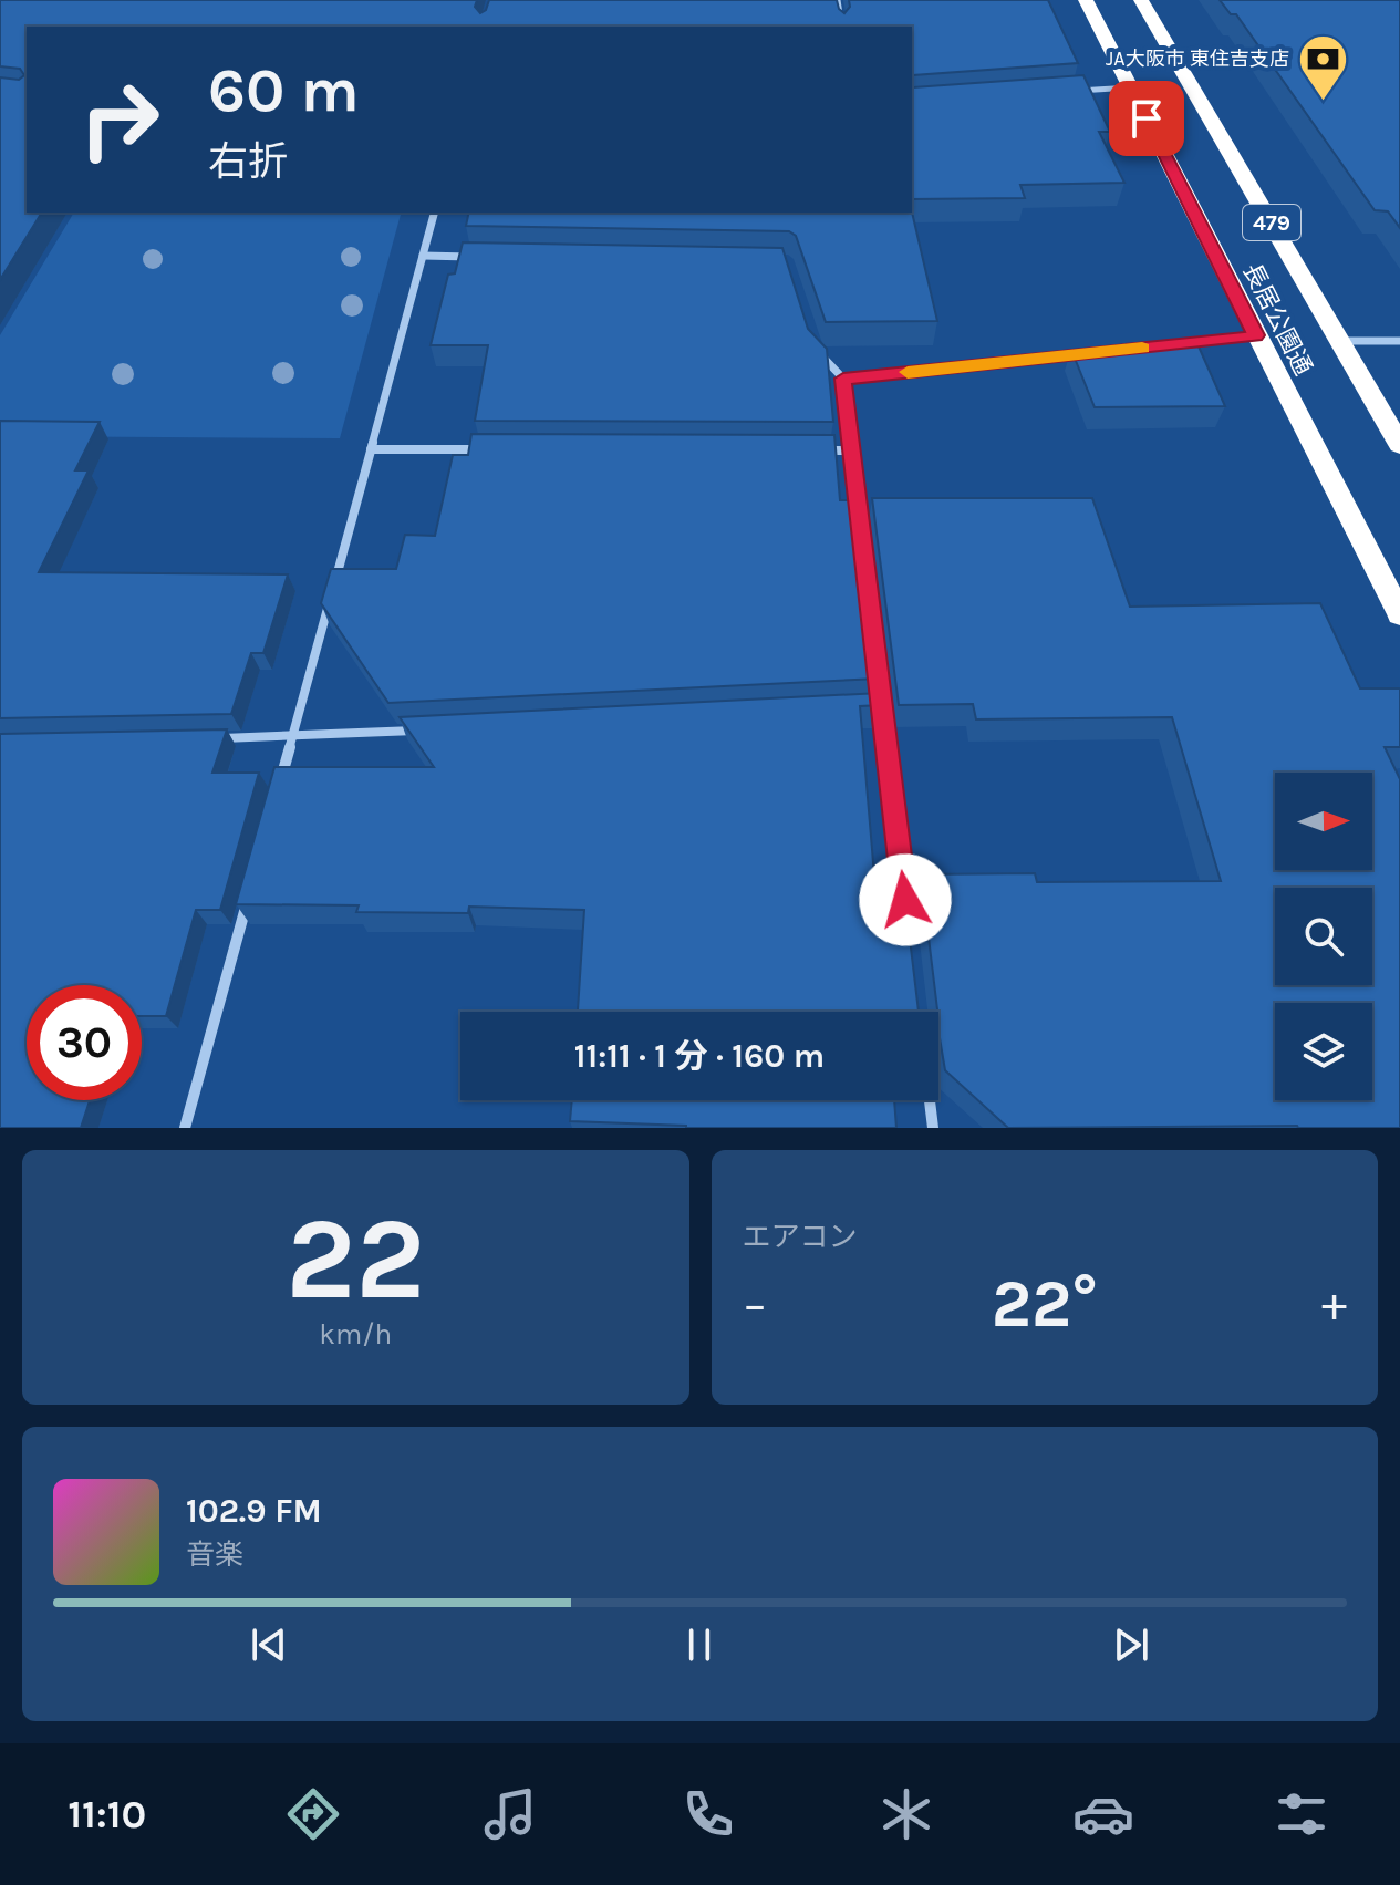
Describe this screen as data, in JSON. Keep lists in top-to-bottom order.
{
  "streets": {
    "highway": ["479", "長居公園通"]
  },
  "places": {
    "bank": ["JA大阪市 東住吉支店"]
  },
  "north": "right",
  "page": {
    "turn": ["60 m", "右折"],
    "limit": "30",
    "trip": "11:11 · 1 分 · 160 m",
    "tile": [
      ["22", "km/h"],
      "エアコン"
    ],
    "heat": ["−", "22°", "+"],
    "song": ["102.9 FM", "音楽"],
    "tabs": "11:10"
  }
}
